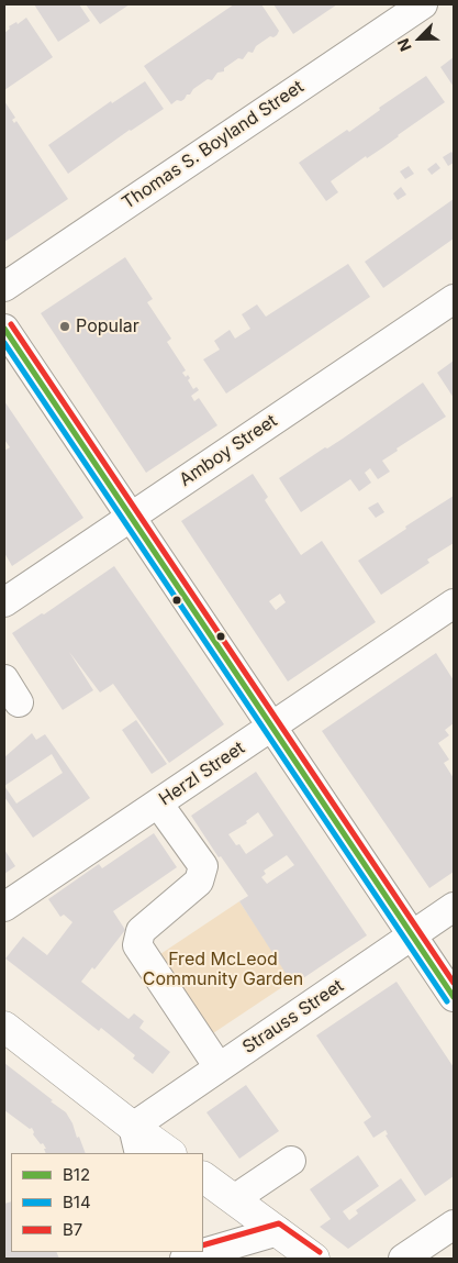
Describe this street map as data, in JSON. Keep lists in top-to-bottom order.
{
  "streets": {
    "street": [
      "Thomas S. Boyland Street",
      "Amboy Street",
      "Herzl Street",
      "Strauss Street"
    ]
  },
  "parks": ["Fred McLeod Community Garden"],
  "places": ["Popular"],
  "lines": ["transit line B7", "transit line B12", "transit line B14"],
  "legend": ["B12", "B14", "B7"],
  "north": "bottom left"
}
